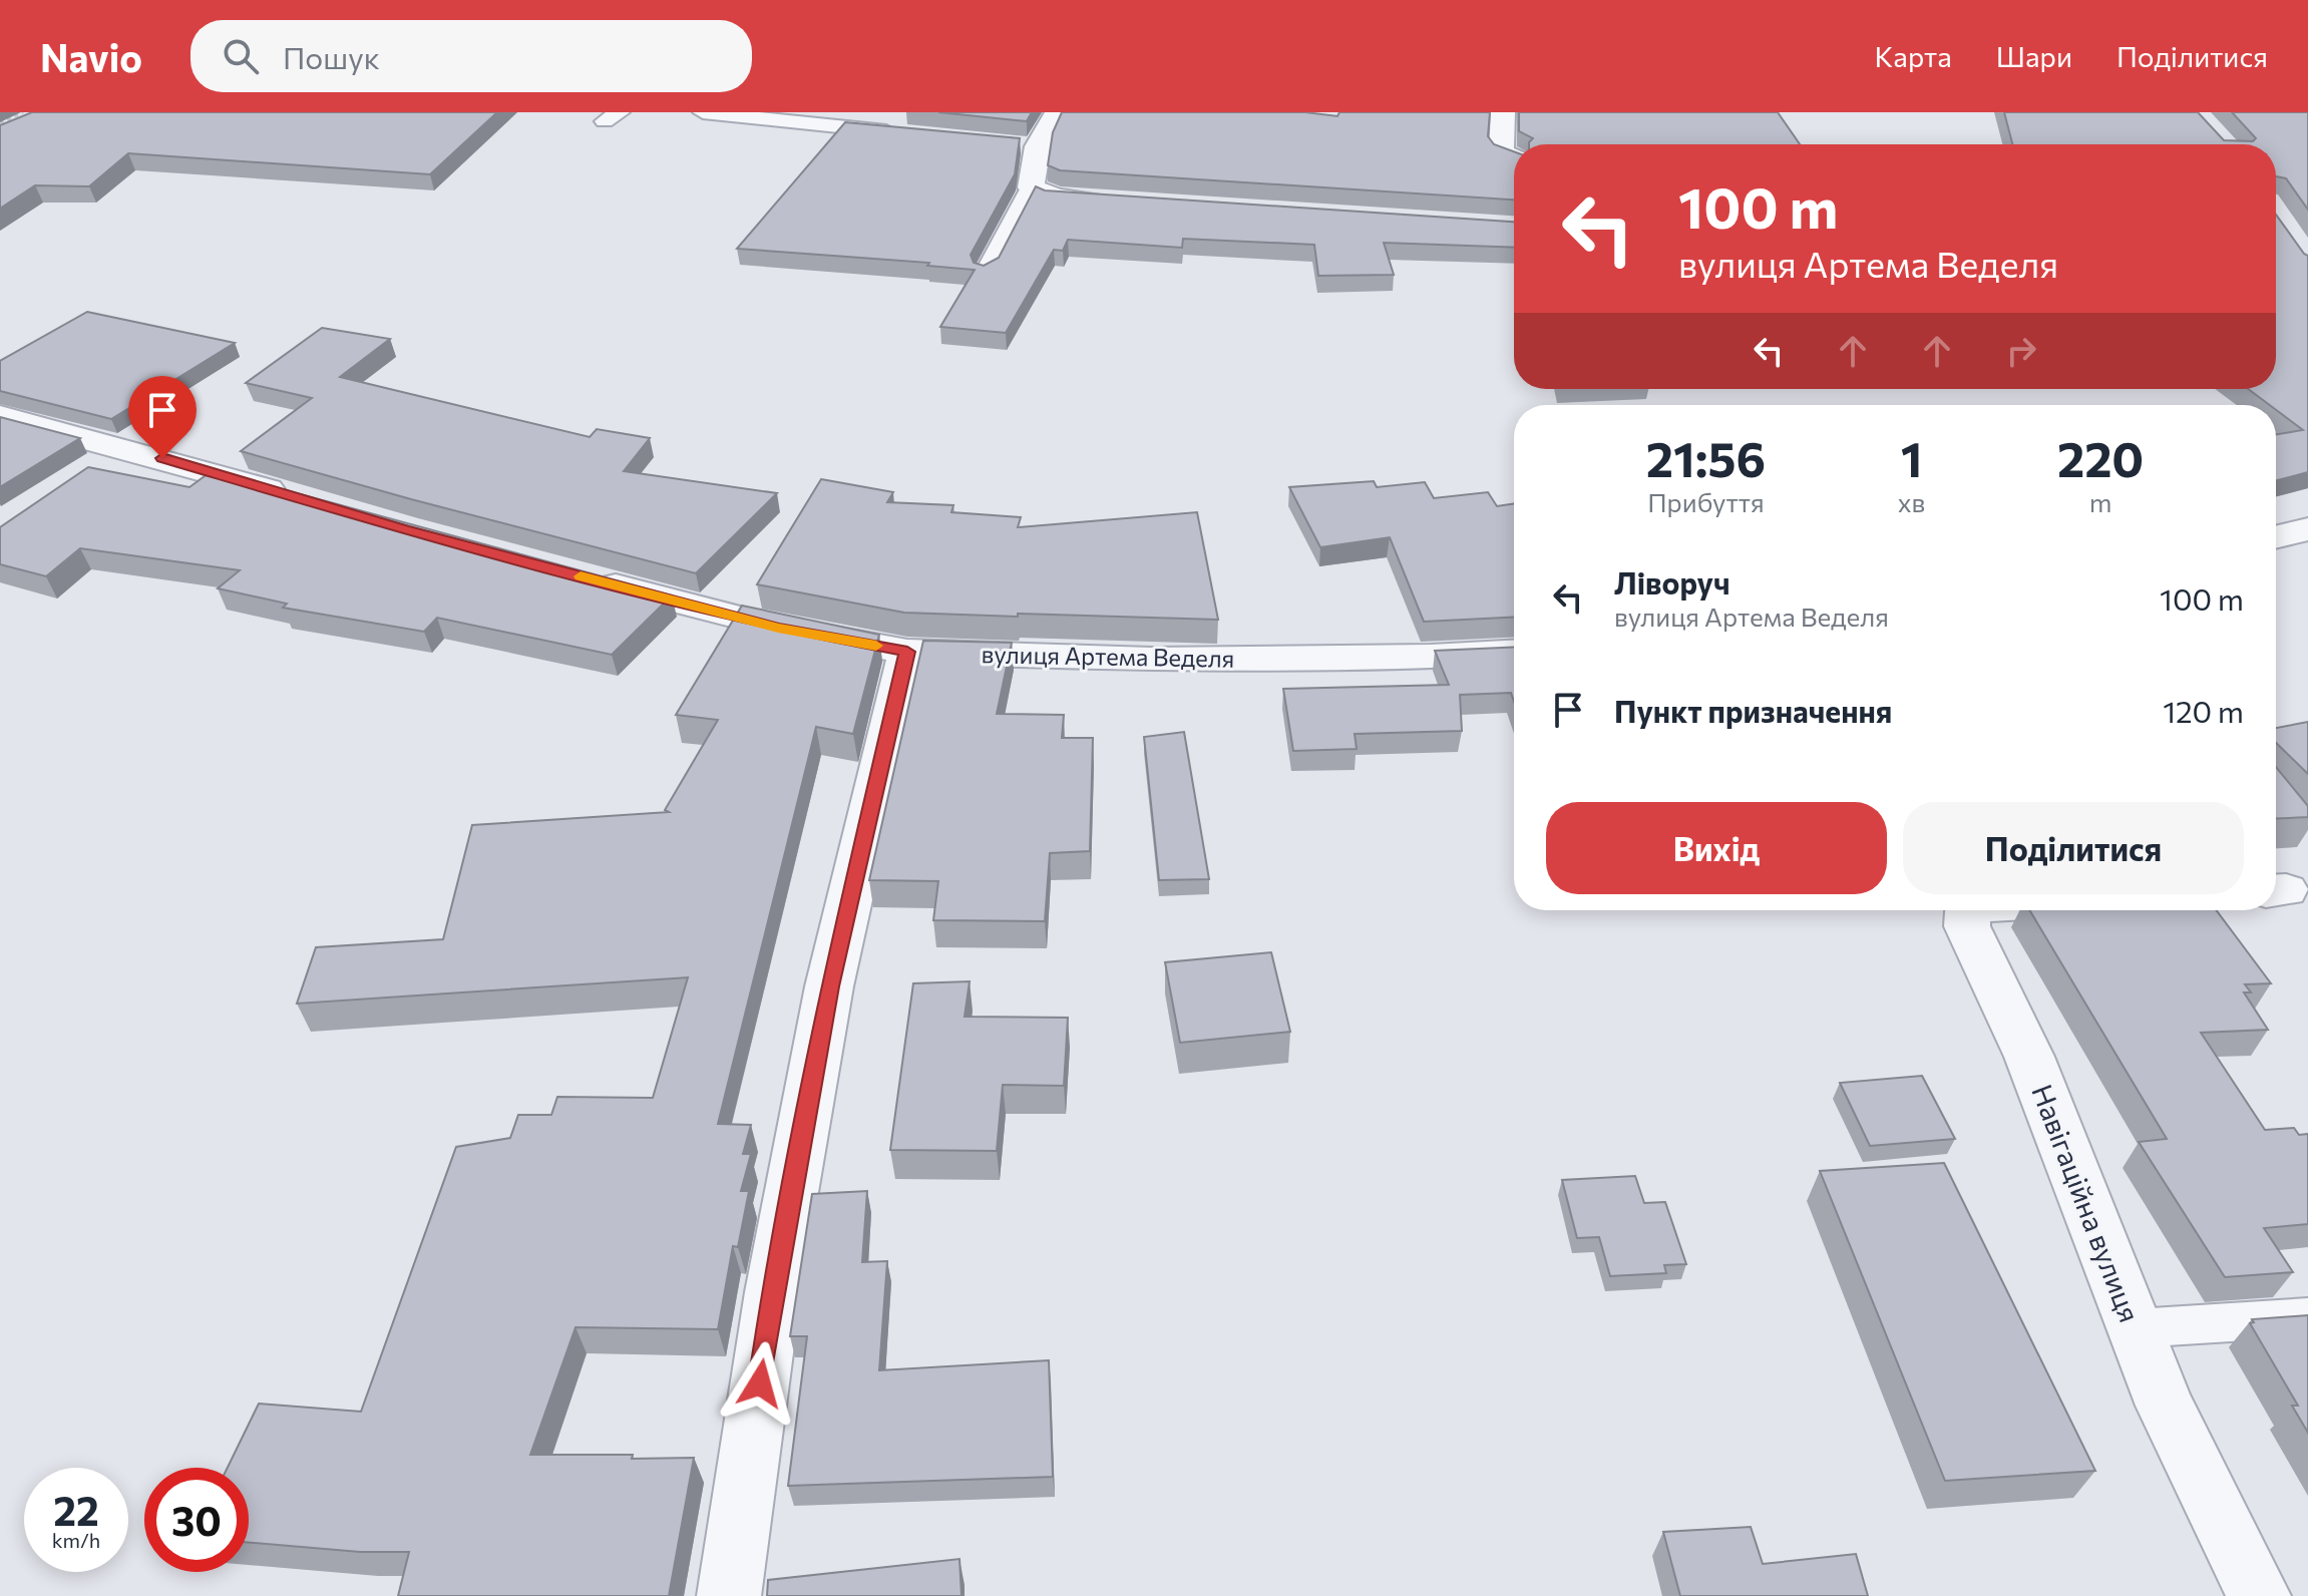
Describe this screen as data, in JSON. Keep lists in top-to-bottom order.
{
  "streets": {
    "street": ["вулиця Артема Веделя", "Навігаційна вулиця"]
  },
  "page": {
    "header": "Navio",
    "search": "Пошук",
    "nav": ["Карта", "Шари", "Поділитися"],
    "turn": ["100 m", "вулиця Артема Веделя"],
    "eta": [
      "21:56",
      "Прибуття",
      "1",
      "хв",
      "220",
      "m"
    ],
    "list": [
      {
        "name": "Ліворуч",
        "note": "вулиця Артема Веделя",
        "value": "100 m"
      },
      {
        "name": "Пункт призначення",
        "value": "120 m"
      }
    ],
    "buttons": ["Вихід", "Поділитися"],
    "speed": "22 km/h",
    "limit": "30"
  }
}
